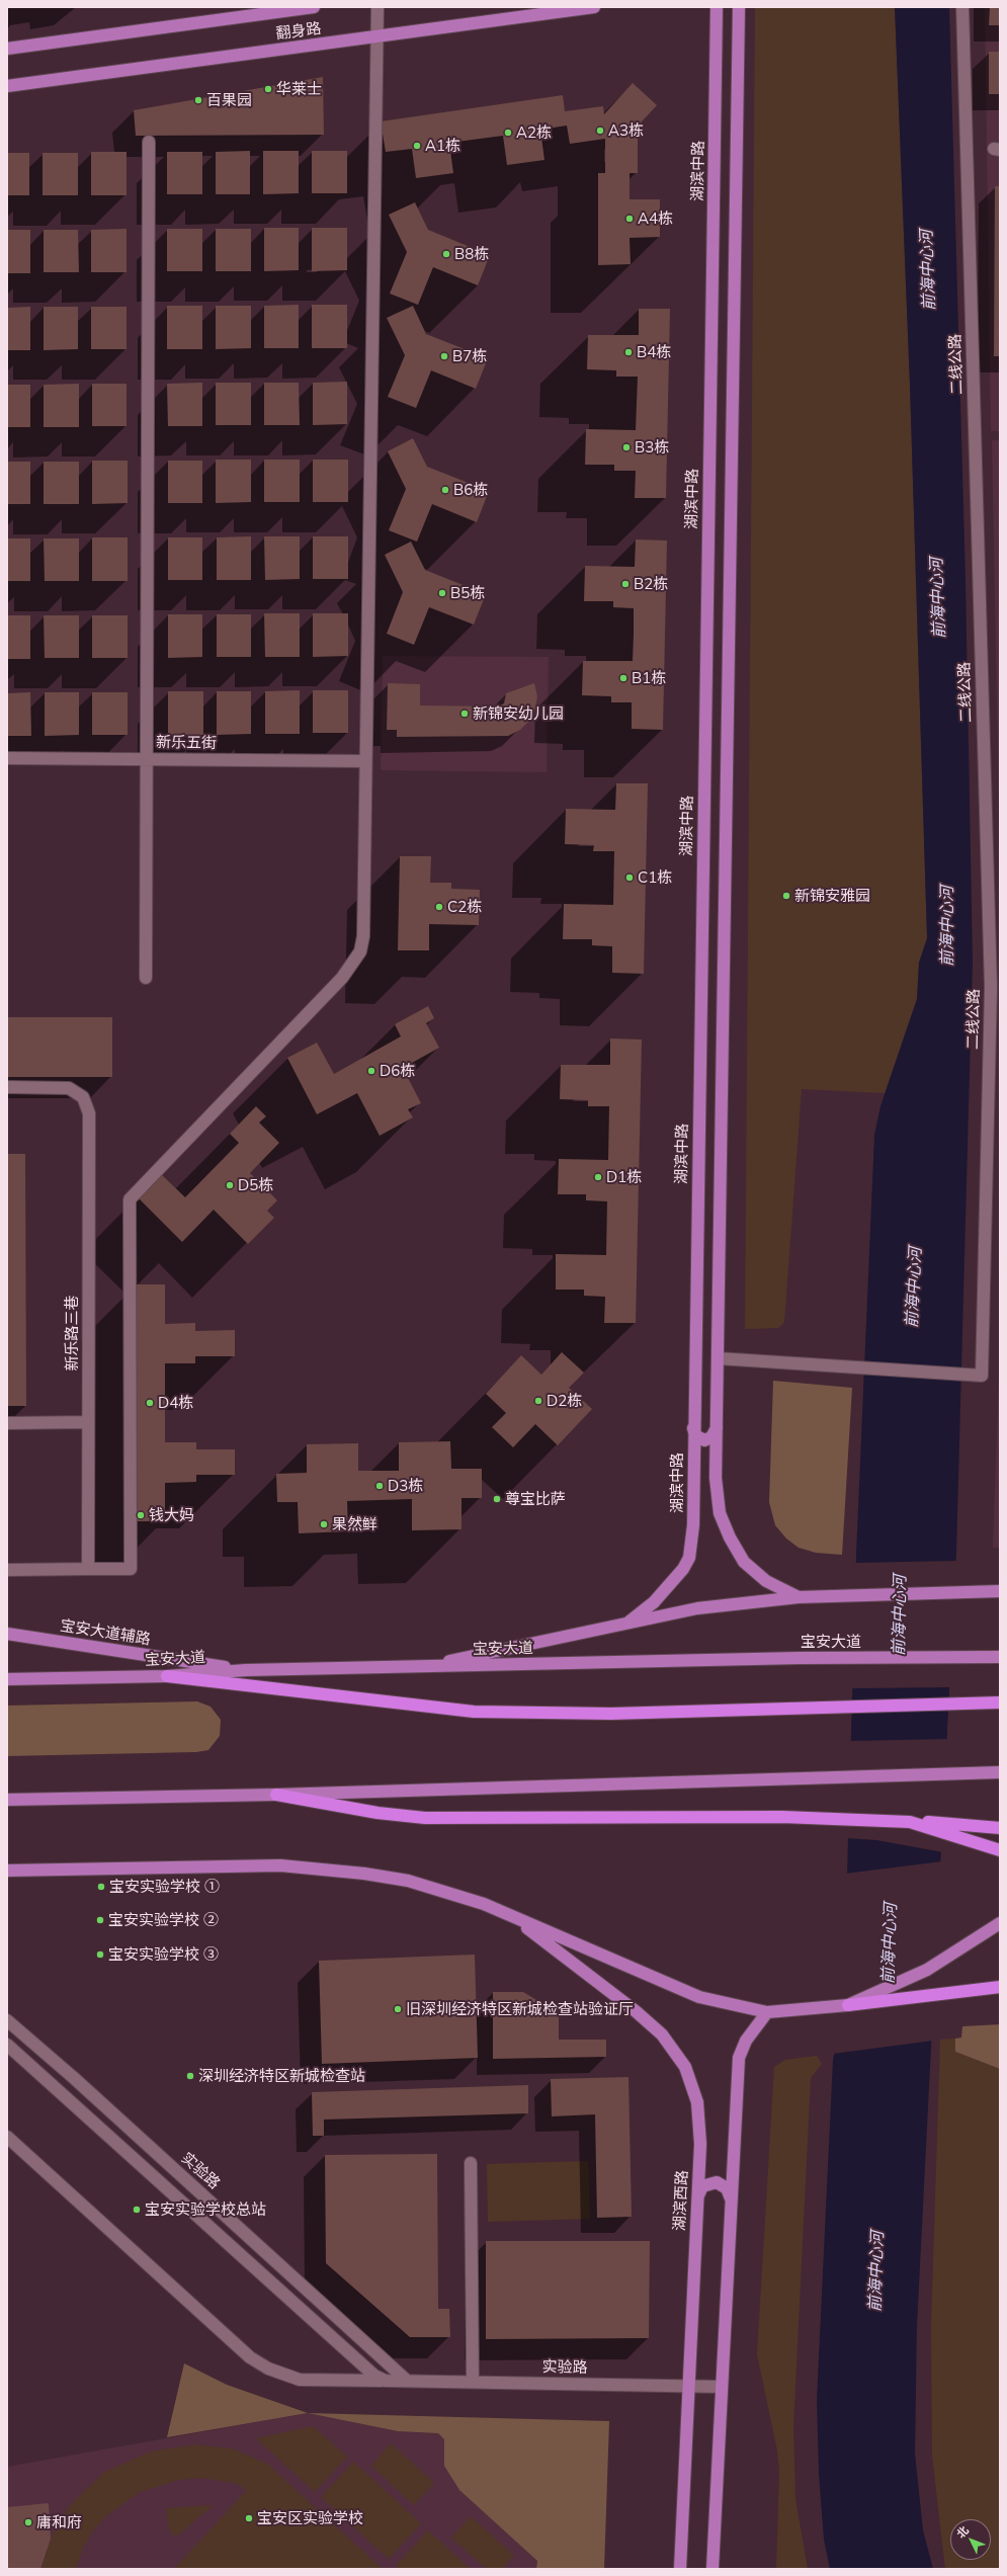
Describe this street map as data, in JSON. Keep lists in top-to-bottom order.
{
  "streets": {
    "main road": [
      "翻身路",
      "湖滨中路",
      "宝安大道辅路",
      "宝安大道",
      "湖滨西路"
    ],
    "street": [
      "二线公路",
      "新乐五街",
      "新乐路三巷",
      "实验路"
    ]
  },
  "crossings": [
    ["宝安大道辅路", "宝安大道"],
    ["实验路", "湖滨西路"]
  ],
  "water": ["前海中心河"],
  "places": [
    "华莱士",
    "百果园",
    "A3栋",
    "A2栋",
    "A1栋",
    "A4栋",
    "B8栋",
    "B4栋",
    "B7栋",
    "B3栋",
    "B6栋",
    "B2栋",
    "B5栋",
    "B1栋",
    "新锦安幼儿园",
    "C1栋",
    "新锦安雅园",
    "C2栋",
    "D6栋",
    "D1栋",
    "D5栋",
    "D2栋",
    "D4栋",
    "D3栋",
    "尊宝比萨",
    "钱大妈",
    "果然鲜",
    "宝安实验学校 ①",
    "宝安实验学校 ②",
    "宝安实验学校 ③",
    "旧深圳经济特区新城检查站验证厅",
    "深圳经济特区新城检查站",
    "宝安实验学校总站",
    "宝安区实验学校",
    "庸和府"
  ],
  "north": "top left"
}
